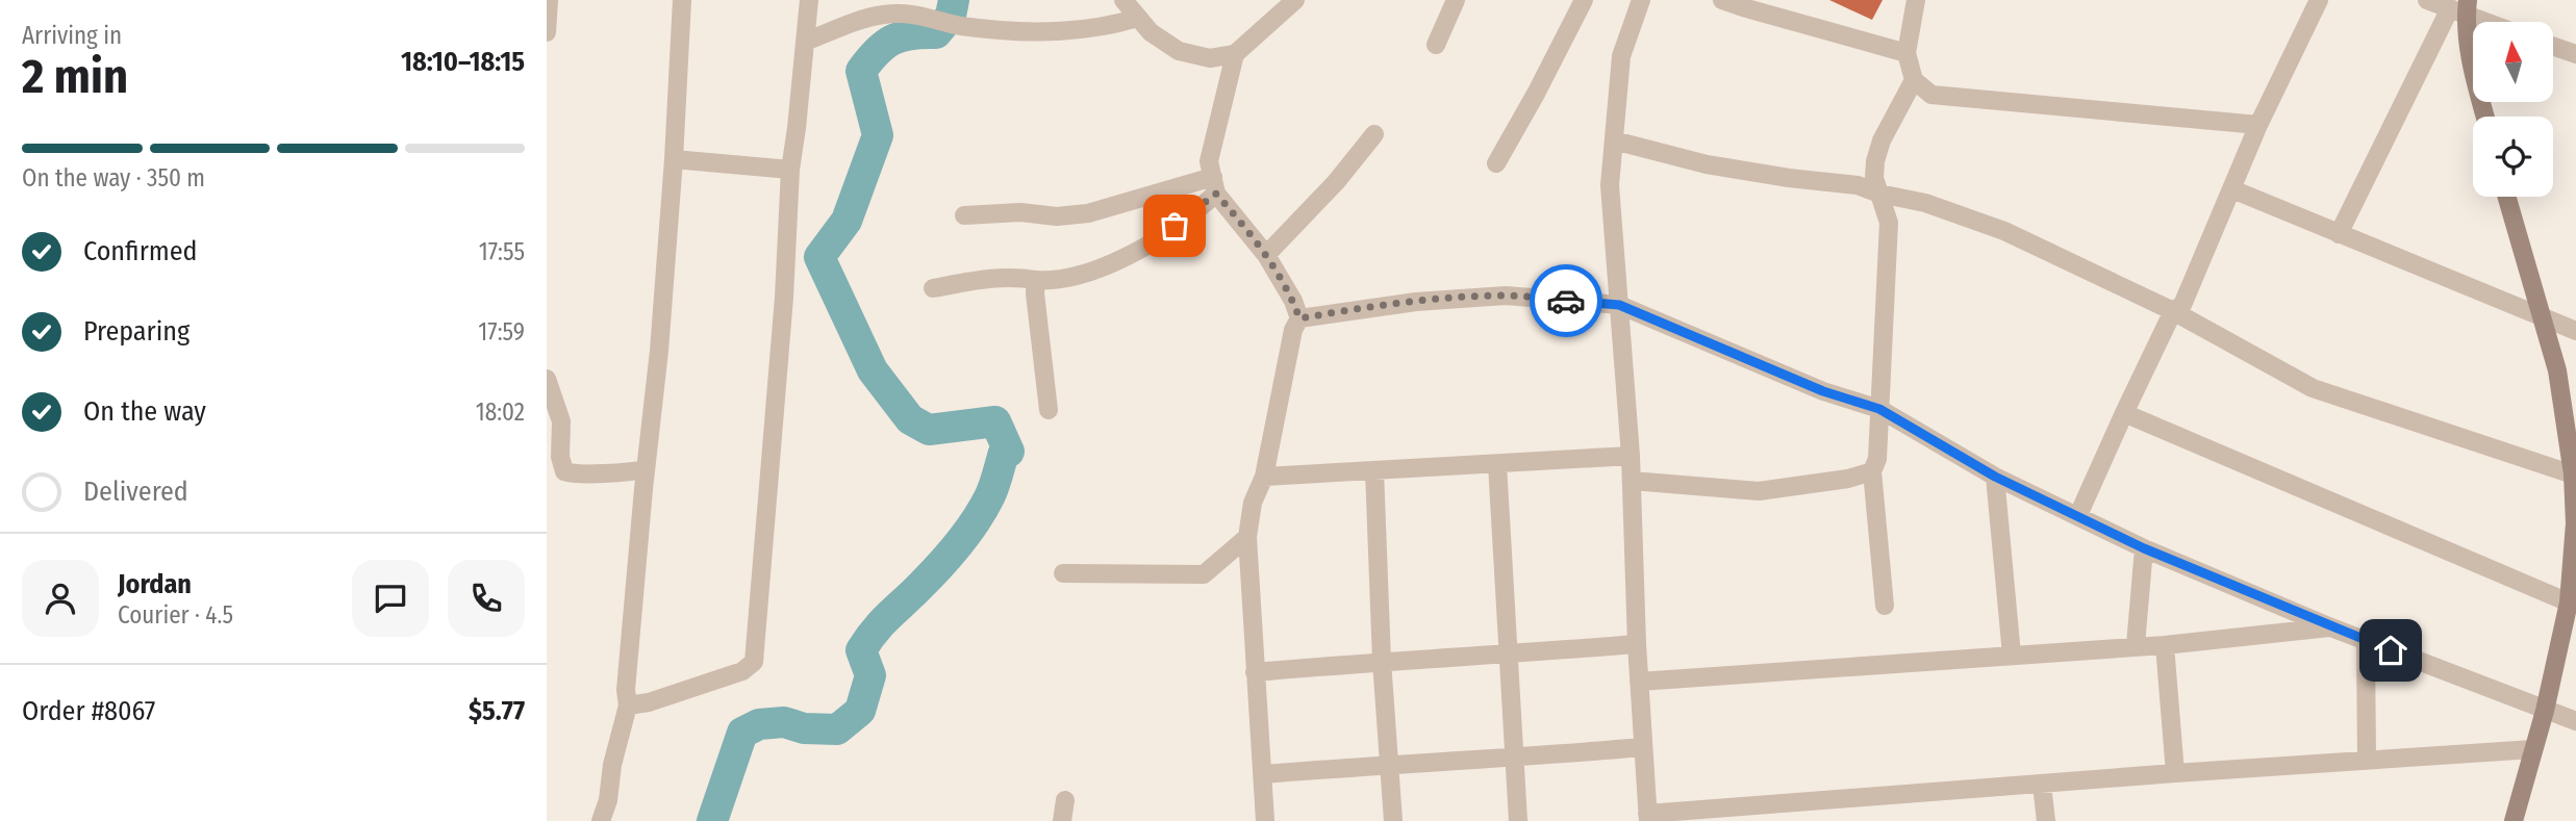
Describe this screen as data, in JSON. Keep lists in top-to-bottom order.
{
  "north": "top",
  "page": {
    "heading": ["2 min", "Arriving in", "18:10–18:15"],
    "panel": [
      "Jordan",
      "Courier · 4.5",
      "Order #8067",
      "$5.77"
    ],
    "bar": "On the way · 350 m",
    "list": [
      ["Confirmed", "17:55"],
      ["Preparing", "17:59"],
      ["On the way", "18:02"],
      "Delivered"
    ]
  }
}
